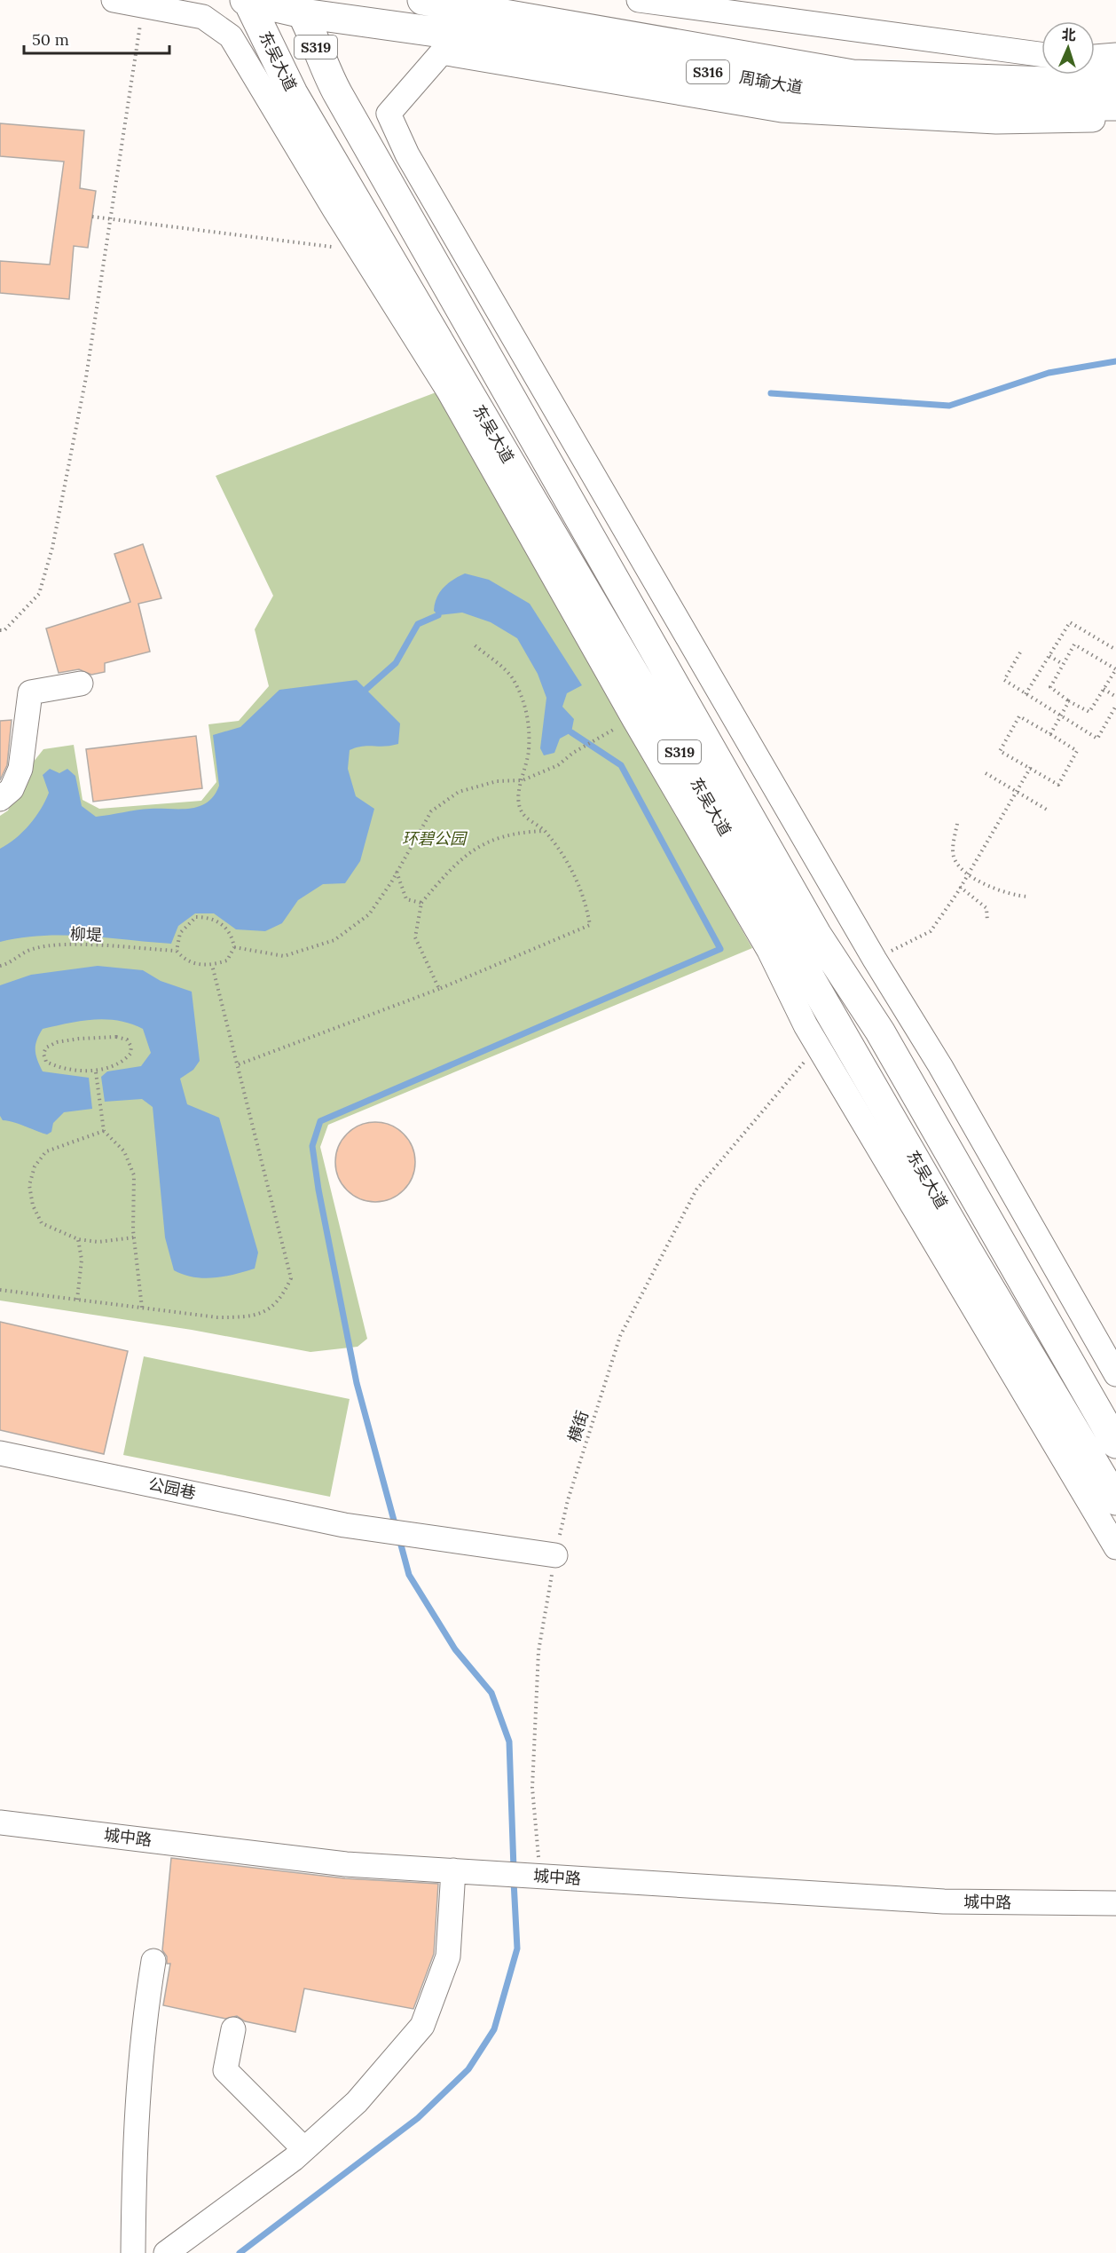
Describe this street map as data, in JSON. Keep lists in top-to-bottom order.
{
  "streets": {
    "main road": [
      "S319",
      "东吴大道",
      "S316",
      "周瑜大道"
    ],
    "street": ["公园巷", "城中路"],
    "path": ["柳堤", "横街"]
  },
  "crossings": [
    ["东吴大道", "S316"],
    ["东吴大道", "周瑜大道"],
    ["S316", "周瑜大道"],
    ["横街", "公园巷"],
    ["横街", "城中路"]
  ],
  "parks": ["环碧公园"],
  "scale_bar": "50 m",
  "north": "top"
}
